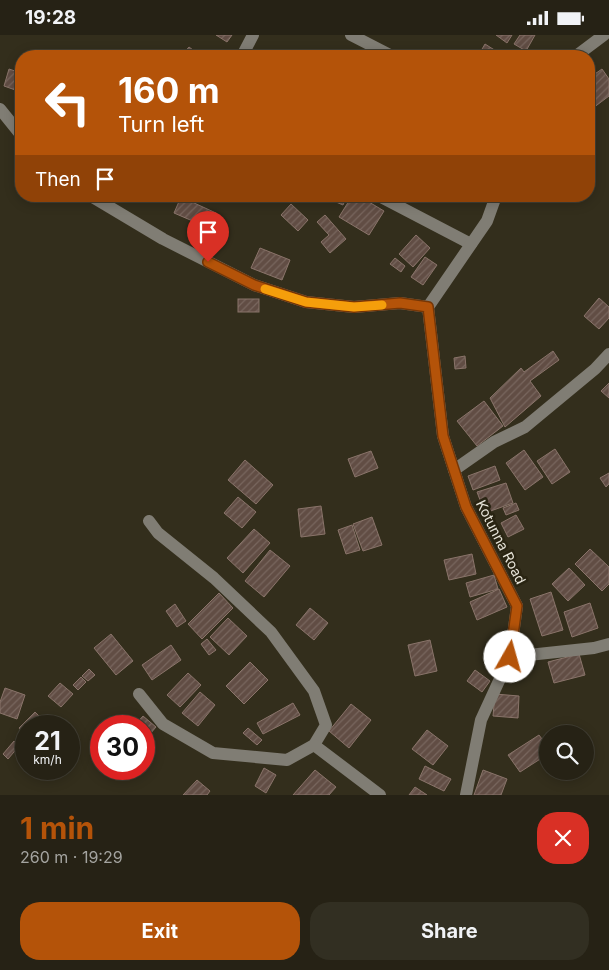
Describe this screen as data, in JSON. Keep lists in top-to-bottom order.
{
  "streets": {
    "street": ["Kotunna Road"]
  },
  "page": {
    "status": "19:28",
    "turn": ["160 m", "Turn left"],
    "then": "Then",
    "speed": "21 km/h",
    "limit": "30",
    "heading": ["1 min", "260 m · 19:29"],
    "buttons": ["Exit", "Share"]
  }
}
